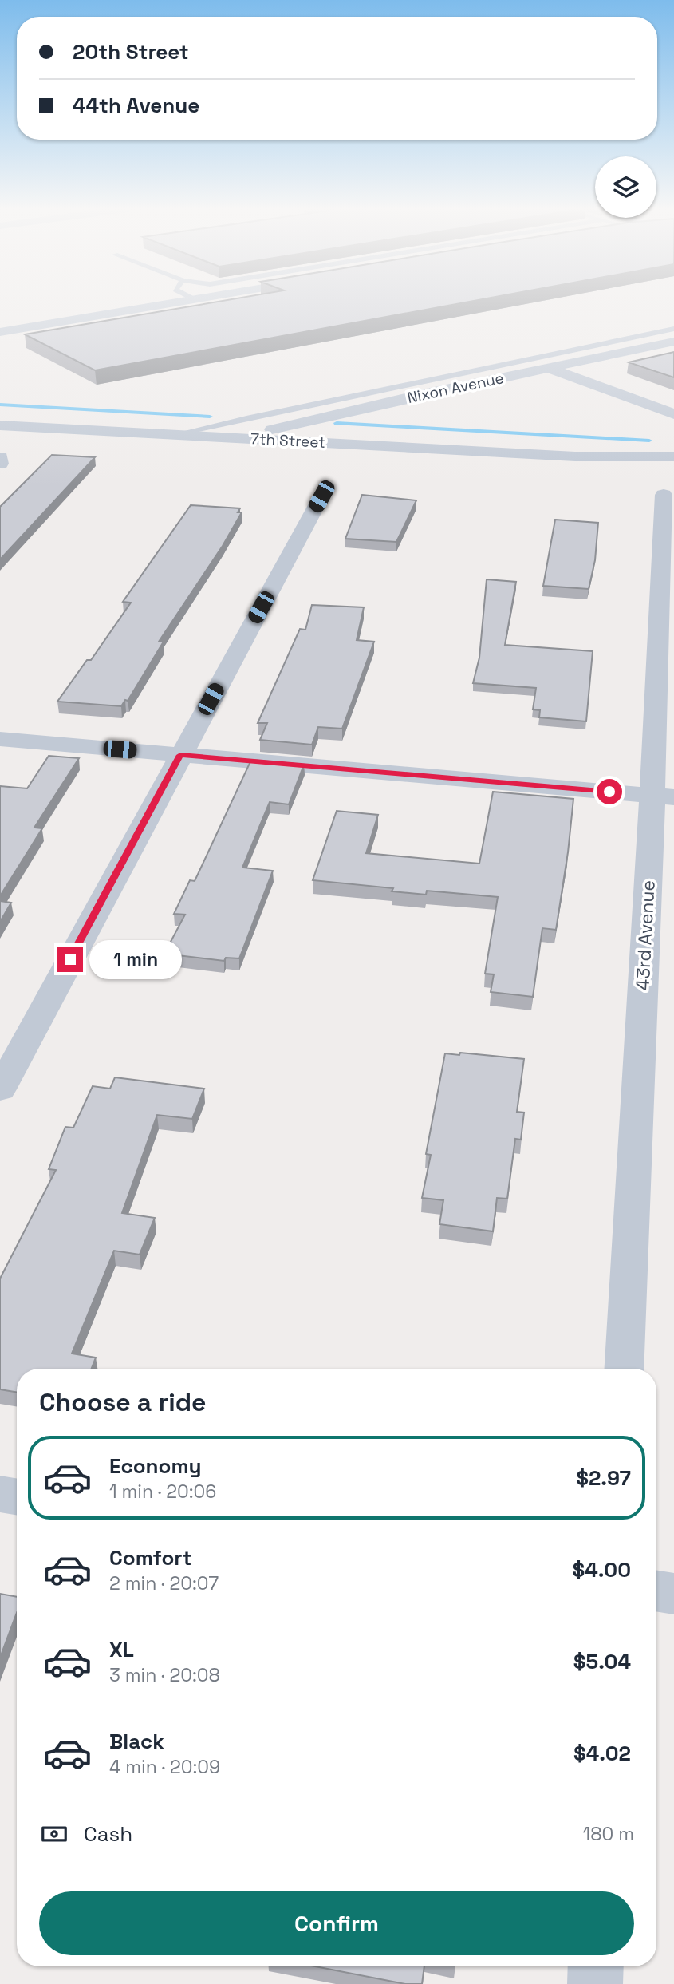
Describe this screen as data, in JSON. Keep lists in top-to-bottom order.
{
  "streets": {
    "street": ["Nixon Avenue", "7th Street", "43rd Avenue"]
  },
  "crossings": [
    ["Nixon Avenue", "7th Street"]
  ],
  "page": {
    "banner": ["20th Street", "44th Avenue"],
    "bubble": "1 min",
    "heading": "Choose a ride",
    "list": [
      {
        "name": "Economy",
        "note": "1 min · 20:06",
        "value": "$2.97"
      },
      {
        "name": "Comfort",
        "note": "2 min · 20:07",
        "value": "$4.00"
      },
      {
        "name": "XL",
        "note": "3 min · 20:08",
        "value": "$5.04"
      },
      {
        "name": "Black",
        "note": "4 min · 20:09",
        "value": "$4.02"
      }
    ],
    "pay": ["Cash", "180 m"],
    "buttons": "Confirm"
  }
}
